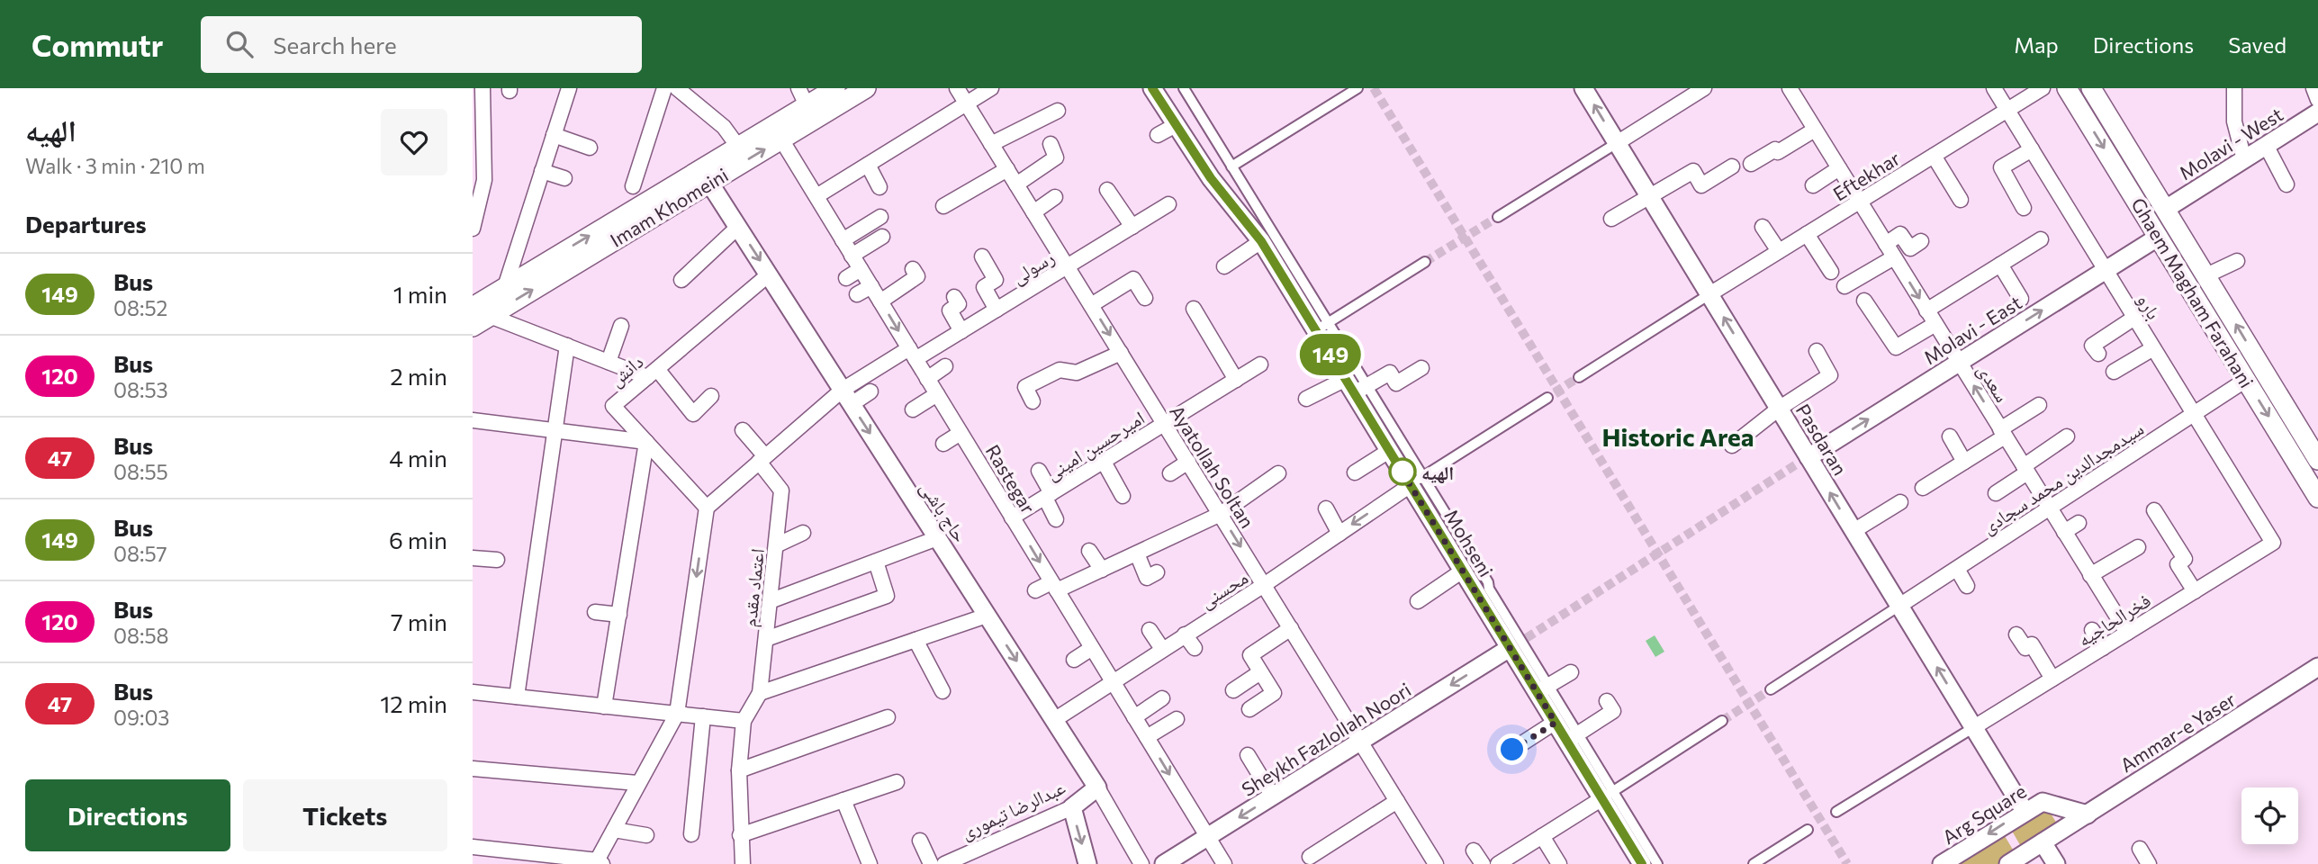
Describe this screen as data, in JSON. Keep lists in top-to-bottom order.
{
  "streets": {
    "main road": ["Imam Khomeini", "Ghaem Magham Farahani"],
    "street": [
      "Molavi - West",
      "Eftekhar",
      "رسولی",
      "بارو",
      "Molavi - East",
      "دانش",
      "سعدی",
      "Pasdaran",
      "امیرحسین امینی",
      "Ayatollah Soltan",
      "سیدمجدالدین محمد سجادی",
      "Rastegar",
      "حاج باشی",
      "Mohseni",
      "اعتماد مقدم",
      "محسنی",
      "فخرالحاجیه",
      "Ammar-e Yaser",
      "Sheykh Fazlollah Noori",
      "عبدالرضا تیموری",
      "Arg Square"
    ]
  },
  "crossings": [
    ["Molavi - West", "Ghaem Magham Farahani"],
    ["Eftekhar", "بارو"],
    ["Eftekhar", "سعدی"],
    ["Eftekhar", "Pasdaran"],
    ["Imam Khomeini", "Rastegar"],
    ["Imam Khomeini", "حاج باشی"],
    ["رسولی", "Ayatollah Soltan"],
    ["رسولی", "Rastegar"],
    ["رسولی", "حاج باشی"],
    ["Ghaem Magham Farahani", "Molavi - East"],
    ["Ghaem Magham Farahani", "سیدمجدالدین محمد سجادی"],
    ["بارو", "Molavi - East"],
    ["بارو", "سیدمجدالدین محمد سجادی"],
    ["بارو", "فخرالحاجیه"],
    ["Molavi - East", "سعدی"],
    ["Molavi - East", "Pasdaran"],
    ["دانش", "حاج باشی"],
    ["سعدی", "سیدمجدالدین محمد سجادی"],
    ["سعدی", "فخرالحاجیه"],
    ["Pasdaran", "سیدمجدالدین محمد سجادی"],
    ["Pasdaran", "فخرالحاجیه"],
    ["Pasdaran", "Arg Square"],
    ["امیرحسین امینی", "Ayatollah Soltan"],
    ["امیرحسین امینی", "Rastegar"],
    ["Ayatollah Soltan", "محسنی"],
    ["Ayatollah Soltan", "Sheykh Fazlollah Noori"],
    ["Rastegar", "محسنی"],
    ["Rastegar", "Sheykh Fazlollah Noori"],
    ["حاج باشی", "محسنی"],
    ["حاج باشی", "عبدالرضا تیموری"],
    ["Mohseni", "محسنی"],
    ["Mohseni", "Sheykh Fazlollah Noori"],
    ["Ammar-e Yaser", "Arg Square"]
  ],
  "one_way": ["Imam Khomeini", "Pasdaran"],
  "districts": ["Historic Area"],
  "places": ["الهیه"],
  "lines": ["bus line 149"],
  "page": {
    "header": "Commutr",
    "search": "Search here",
    "nav": ["Map", "Directions", "Saved"],
    "heading": [
      ["الهیه", "Walk · 3 min · 210 m"],
      "Departures"
    ],
    "on_map": "149",
    "list": [
      {
        "mark": "149",
        "name": "Bus",
        "note": "08:52",
        "value": "1 min"
      },
      {
        "mark": "120",
        "name": "Bus",
        "note": "08:53",
        "value": "2 min"
      },
      {
        "mark": "47",
        "name": "Bus",
        "note": "08:55",
        "value": "4 min"
      },
      {
        "mark": "149",
        "name": "Bus",
        "note": "08:57",
        "value": "6 min"
      },
      {
        "mark": "120",
        "name": "Bus",
        "note": "08:58",
        "value": "7 min"
      },
      {
        "mark": "47",
        "name": "Bus",
        "note": "09:03",
        "value": "12 min"
      }
    ],
    "buttons": ["Directions", "Tickets"]
  }
}
